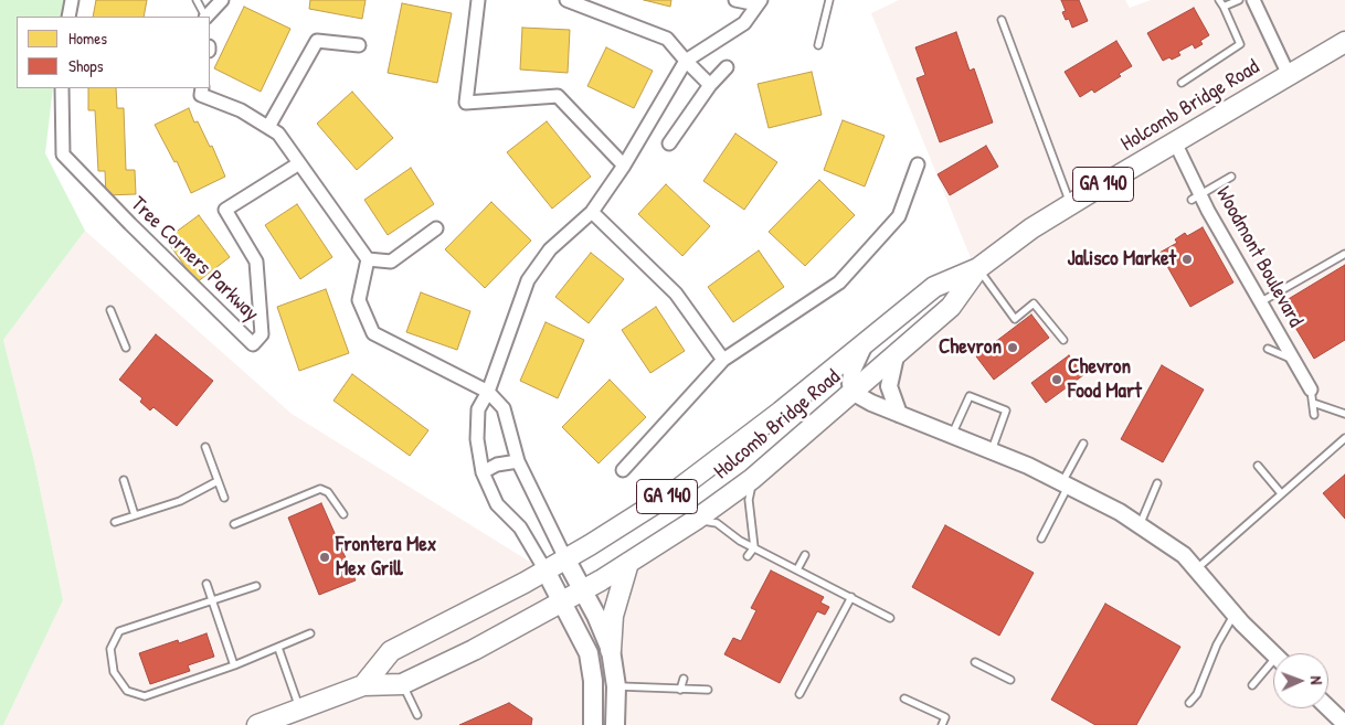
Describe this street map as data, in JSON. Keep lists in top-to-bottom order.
{
  "streets": {
    "main road": ["Holcomb Bridge Road", "GA 140"],
    "street": ["Woodmont Boulevard", "Tree Corners Parkway"]
  },
  "crossings": [
    ["Holcomb Bridge Road", "GA 140"],
    ["Holcomb Bridge Road", "Woodmont Boulevard"]
  ],
  "places": [
    "Jalisco Market",
    "Chevron",
    "Chevron Food Mart",
    "Frontera Mex Mex Grill"
  ],
  "legend": ["Homes", "Shops"],
  "north": "right"
}
